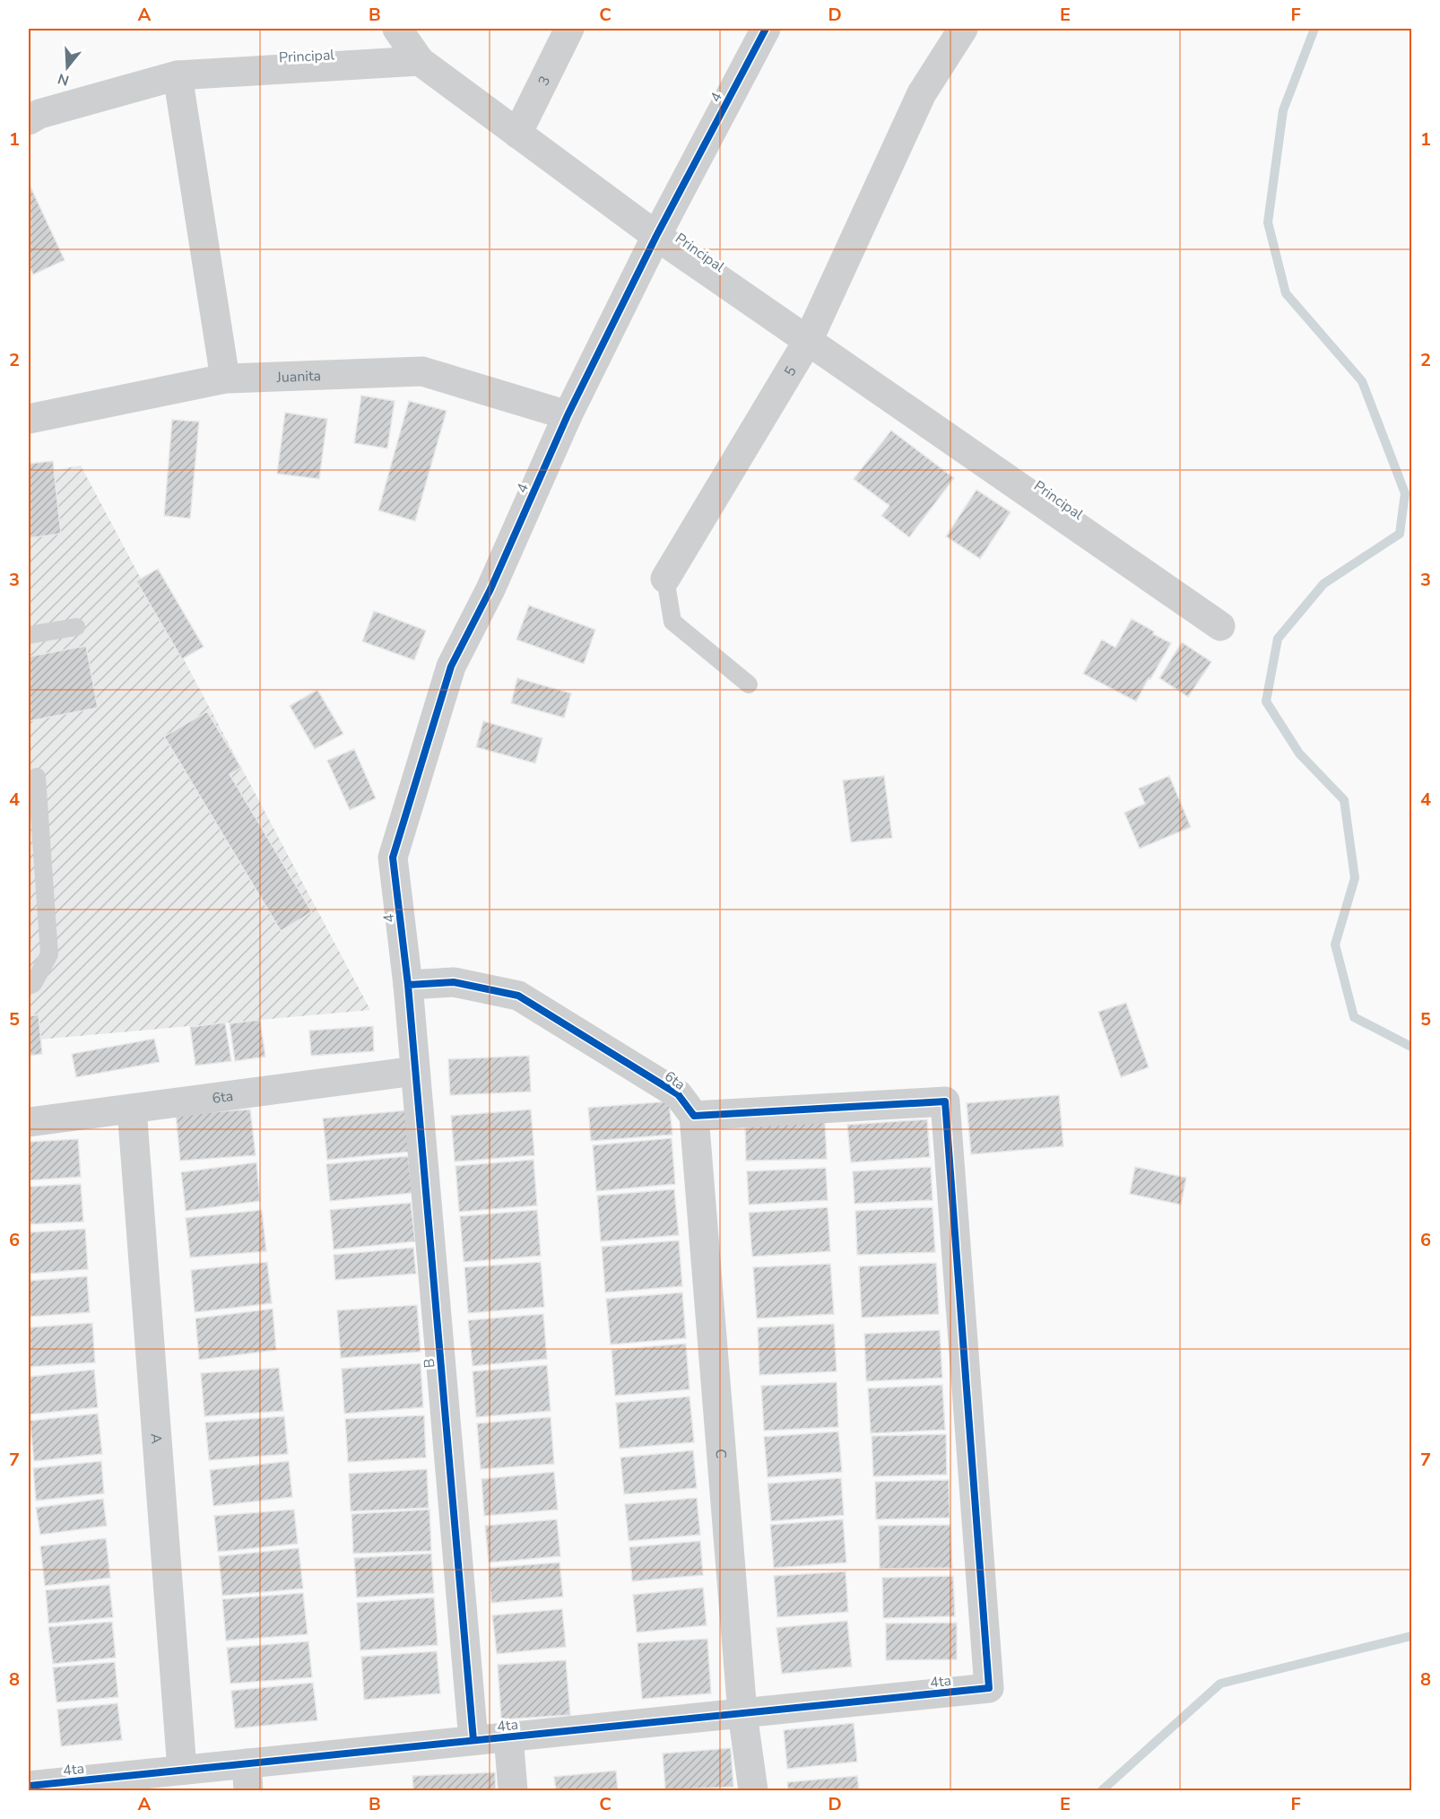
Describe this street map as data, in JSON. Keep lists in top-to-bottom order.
{
  "streets": {
    "street": [
      "Principal",
      "3",
      "4",
      "5",
      "Juanita",
      "6ta",
      "B",
      "A",
      "C",
      "4ta"
    ]
  },
  "crossings": [
    ["Principal", "3"],
    ["Principal", "4"],
    ["Principal", "5"],
    ["4", "Juanita"],
    ["4", "6ta"],
    ["4", "B"],
    ["6ta", "B"],
    ["6ta", "A"],
    ["6ta", "C"],
    ["6ta", "4ta"],
    ["B", "4ta"],
    ["A", "4ta"],
    ["C", "4ta"]
  ],
  "north": "bottom",
  "grid": {
    "columns": [
      "A",
      "B",
      "C",
      "D",
      "E",
      "F"
    ],
    "rows": [
      "1",
      "2",
      "3",
      "4",
      "5",
      "6",
      "7",
      "8"
    ]
  }
}
